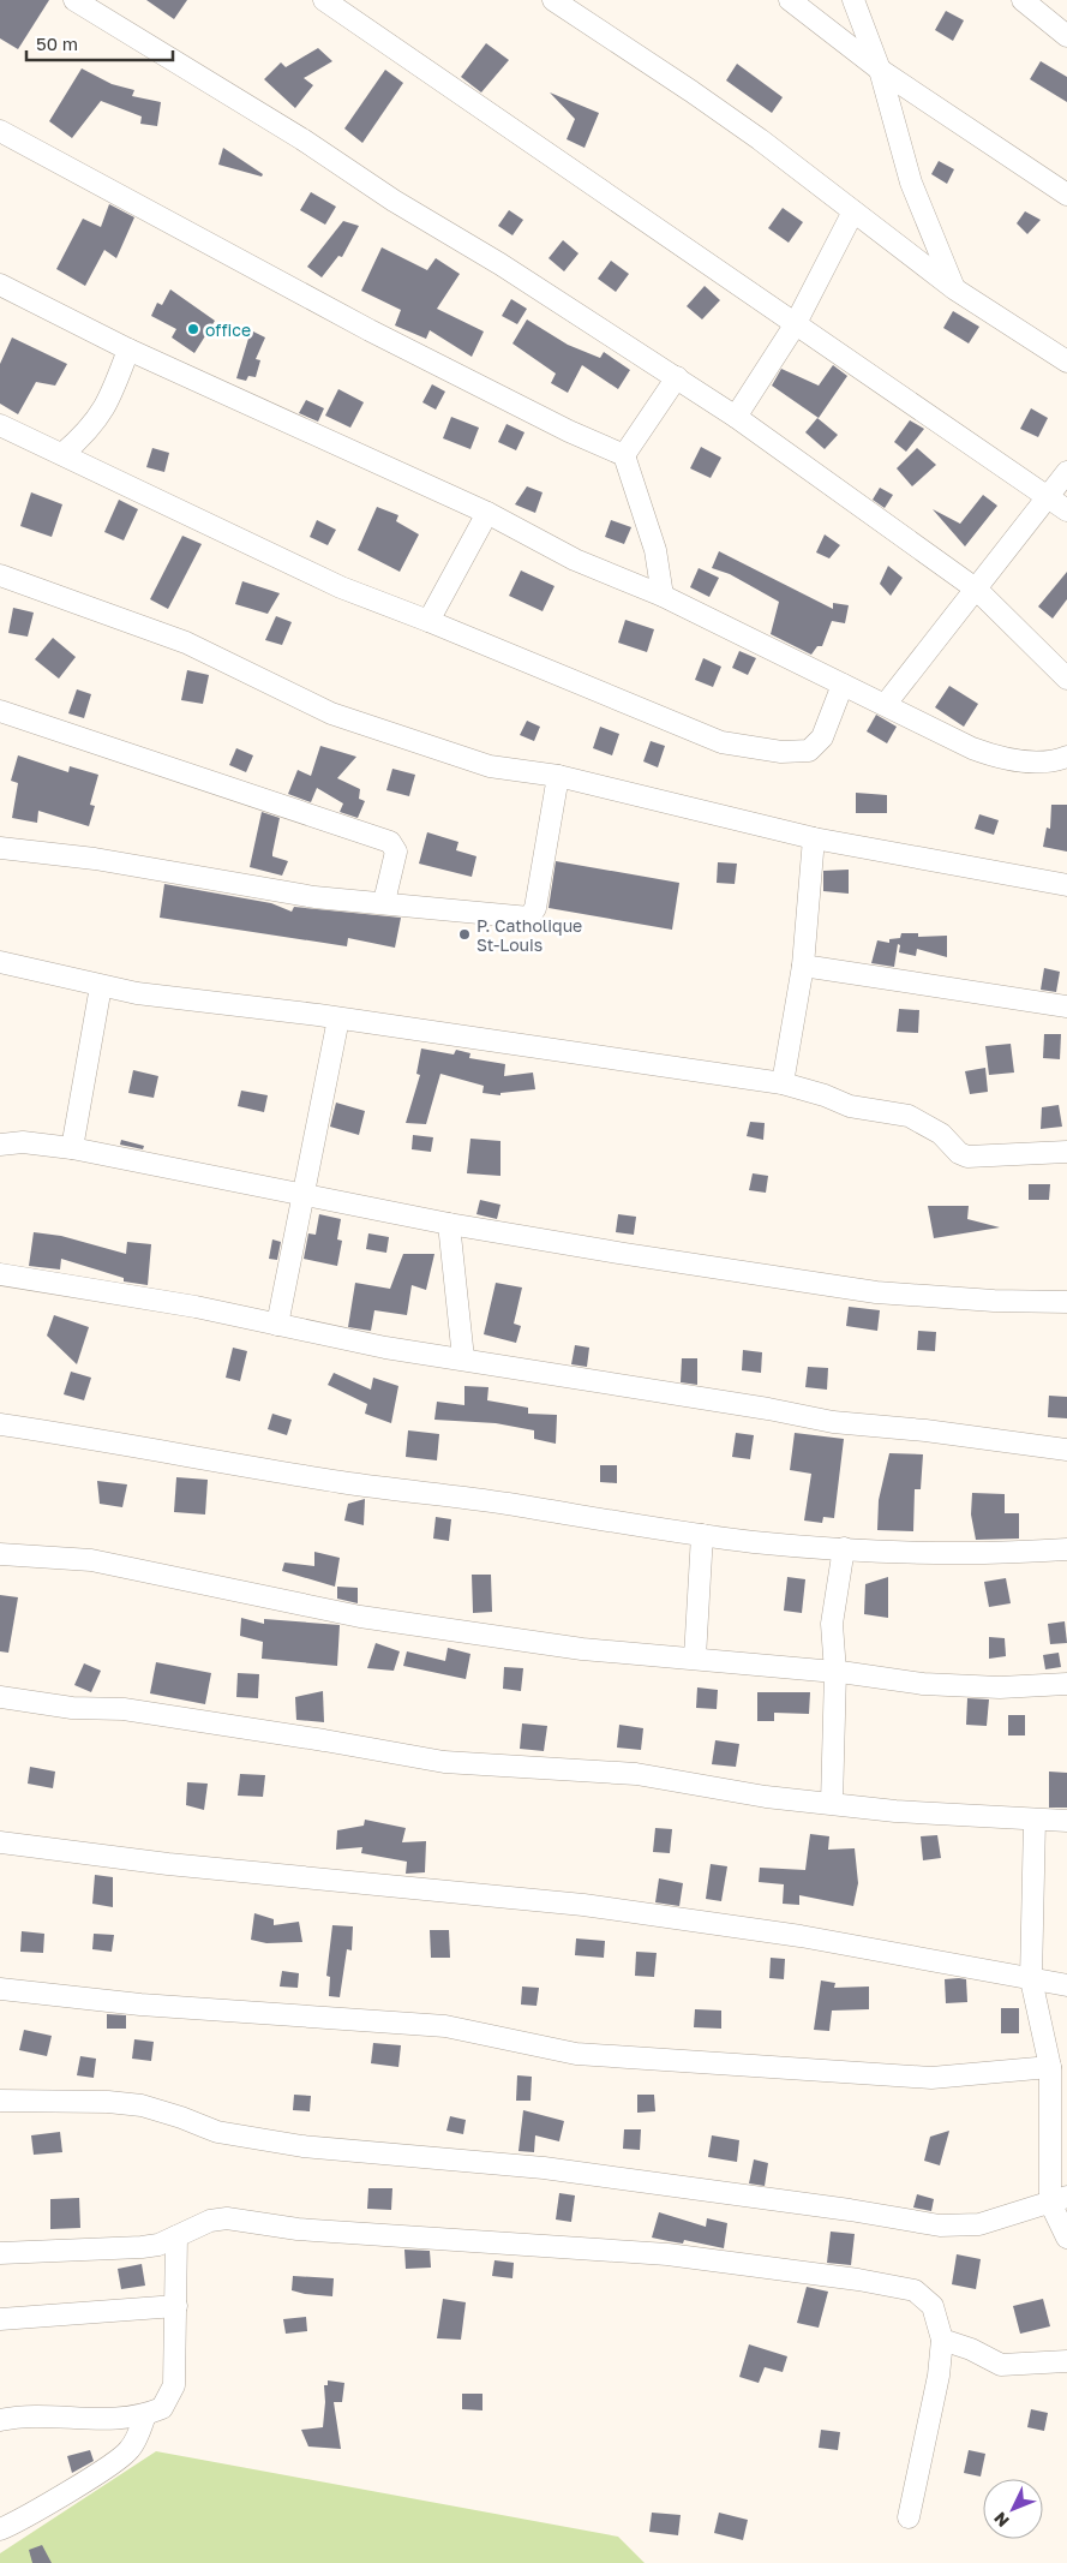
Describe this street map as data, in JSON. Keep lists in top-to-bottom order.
{
  "places": ["office", "P. Catholique St-Louis"],
  "scale_bar": "50 m",
  "north": "bottom left"
}
